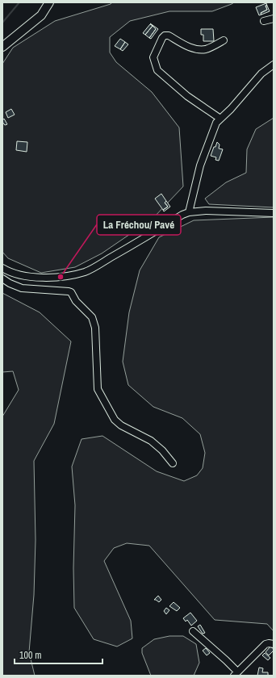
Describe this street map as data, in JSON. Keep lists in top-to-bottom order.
{
  "places": ["La Fréchou/ Pavé"],
  "scale_bar": "100 m"
}
